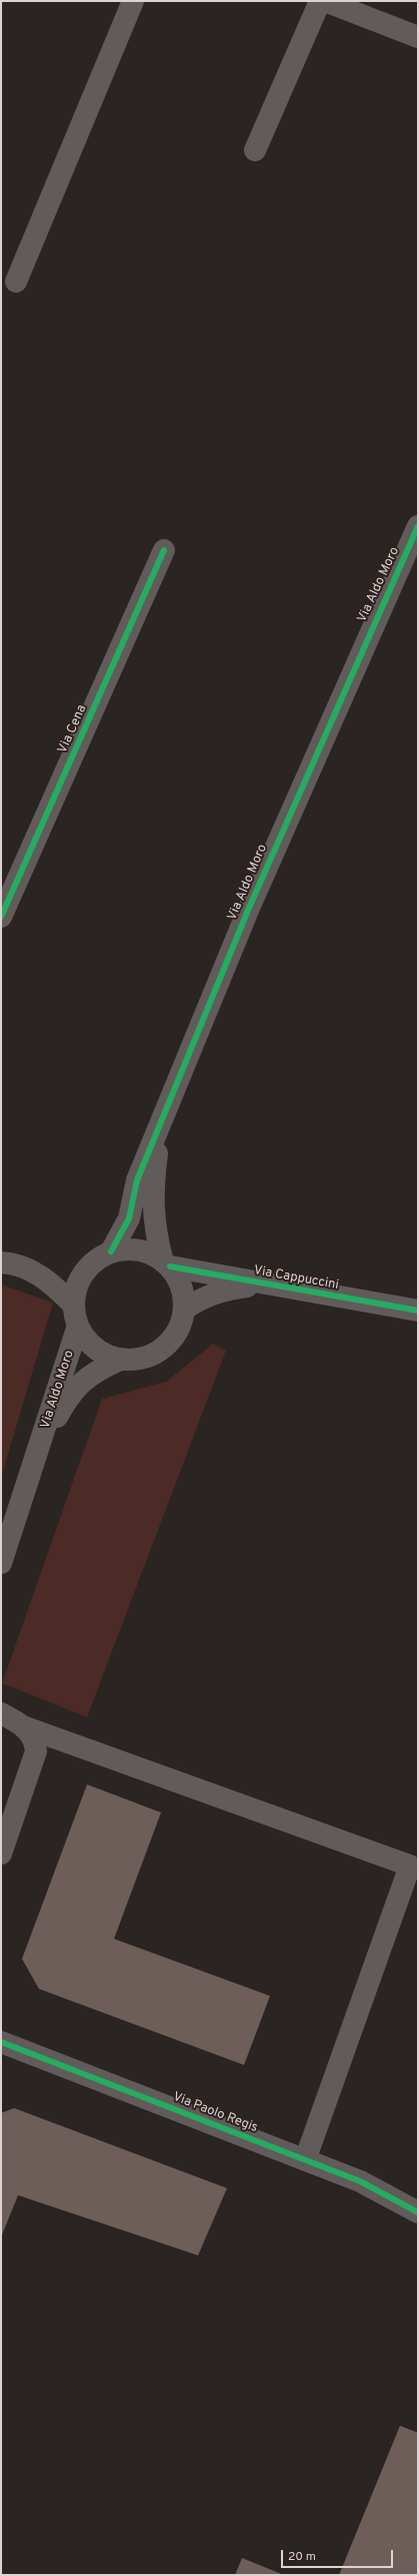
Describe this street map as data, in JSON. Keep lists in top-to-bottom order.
{
  "streets": {
    "street": [
      "Via Aldo Moro",
      "Via Cena",
      "Via Cappuccini",
      "Via Paolo Regis"
    ]
  },
  "crossings": [
    ["Via Aldo Moro", "Via Cappuccini"]
  ],
  "scale_bar": "20 m"
}
